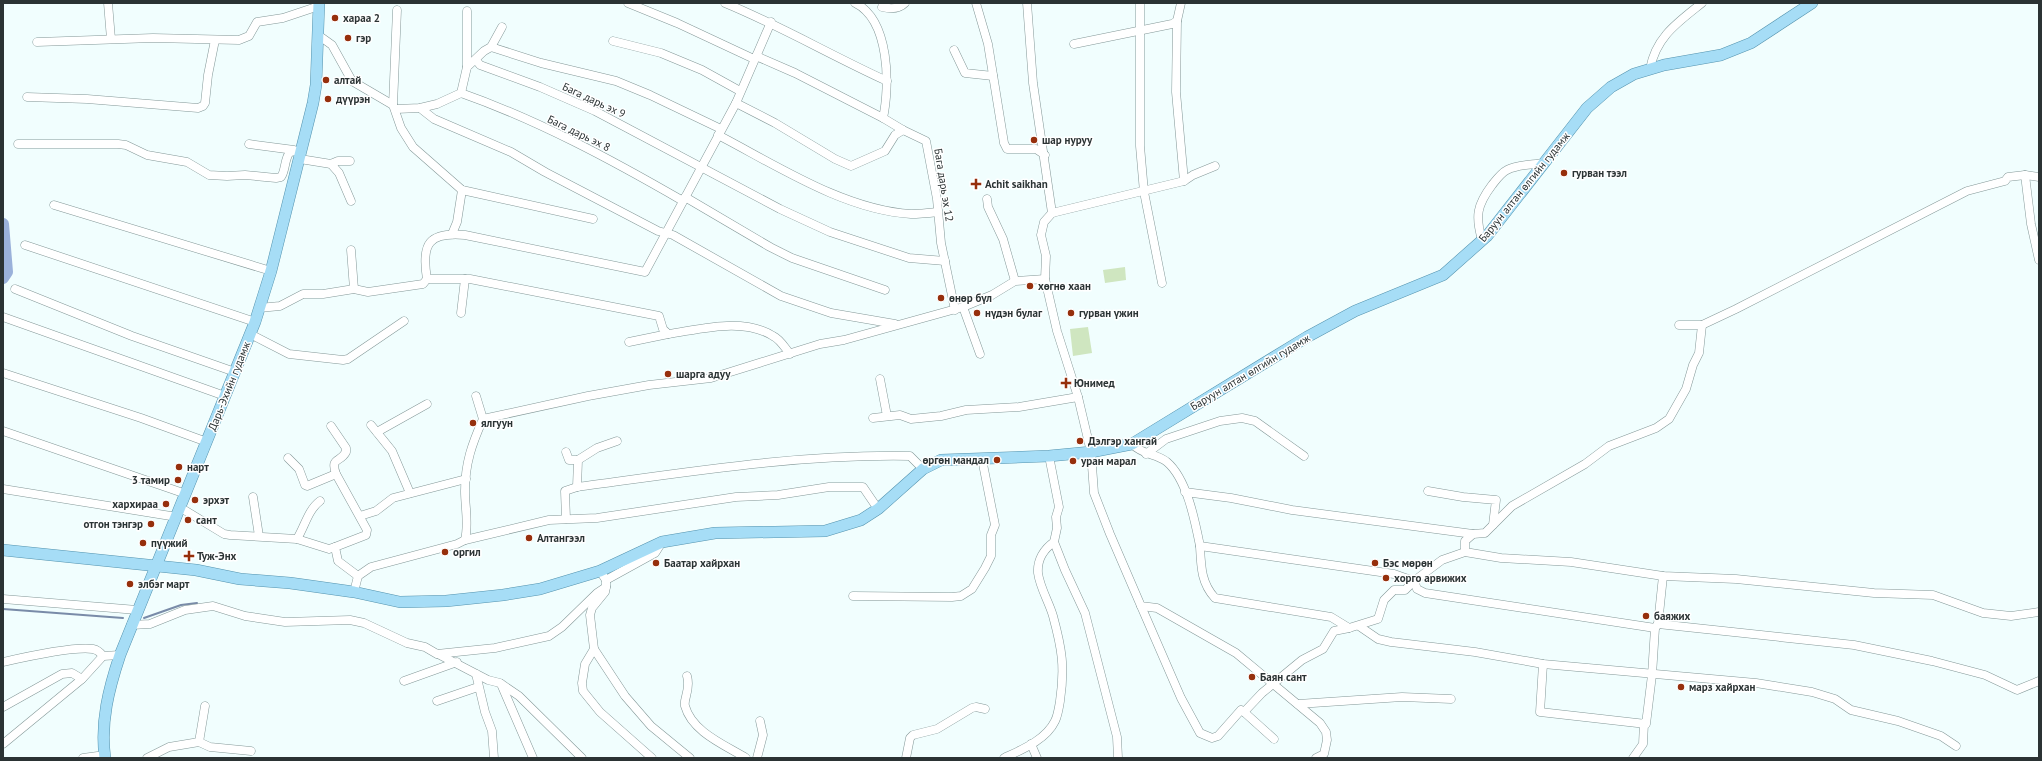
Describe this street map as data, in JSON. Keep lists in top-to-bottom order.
{
  "streets": {
    "main road": ["Баруун алтан өлгийн гудамж", "Дарь-Эхийн гудамж"],
    "street": ["Бага дарь эх 9", "Бага дарь эх 8", "Бага дарь эх 12"]
  },
  "crossings": [
    ["Бага дарь эх 9", "Бага дарь эх 12"]
  ],
  "places": {
    "other": [
      "хараа 2",
      "гэр",
      "алтай",
      "дүүрэн",
      "шар нуруу",
      "гурван тээл",
      "хөгнө хаан",
      "өнөр бүл",
      "нүдэн булаг",
      "гурван үжин",
      "шарга адуу",
      "ялгуун",
      "Дэлгэр хангай",
      "өргөн мандал",
      "уран марал",
      "нарт",
      "3 тамир",
      "эрхэт",
      "хархираа",
      "сант",
      "отгон тэнгэр",
      "Алтангээл",
      "пүүжий",
      "оргил",
      "Баатар хайрхан",
      "Бэс мөрөн",
      "хорго арвижих",
      "элбэг март",
      "баяжих",
      "Баян сант",
      "марз хайрхан"
    ],
    "health": ["Achit saikhan", "Юнимед", "Туж-Энх"]
  }
}
